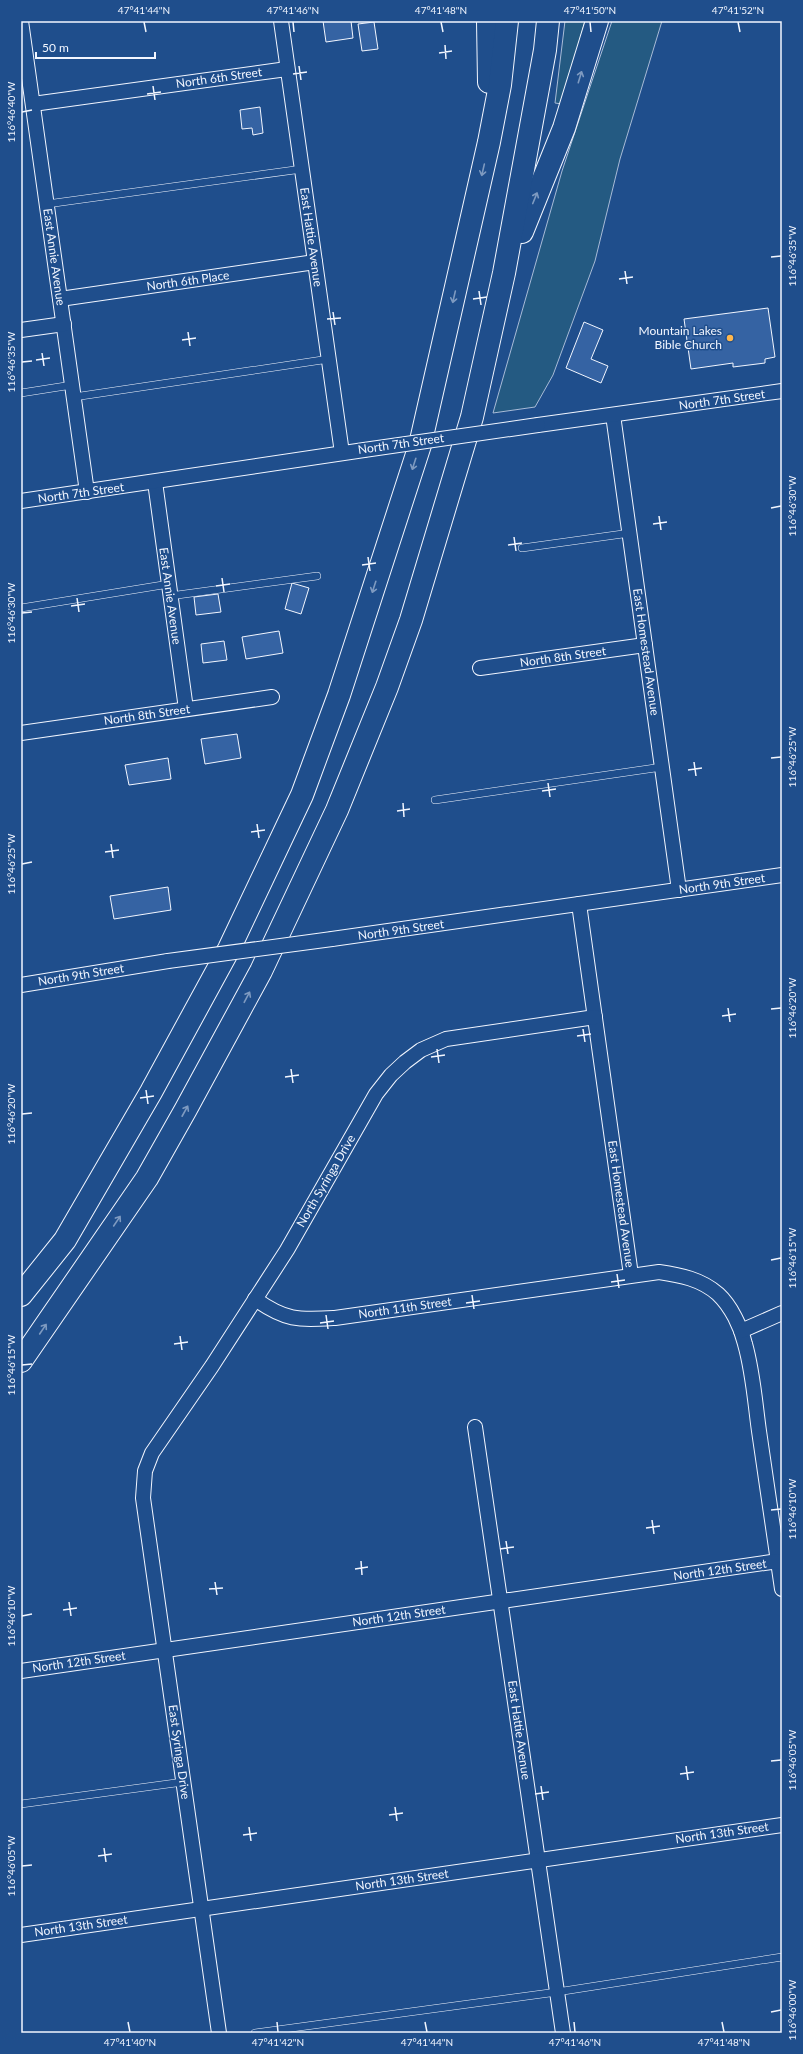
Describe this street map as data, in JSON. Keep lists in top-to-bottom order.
{
  "streets": {
    "street": [
      "North 6th Street",
      "East Hattie Avenue",
      "East Annie Avenue",
      "North 6th Place",
      "North 7th Street",
      "East Homestead Avenue",
      "North 8th Street",
      "North 9th Street",
      "North Syringa Drive",
      "North 11th Street",
      "North 12th Street",
      "East Syringa Drive",
      "North 13th Street"
    ]
  },
  "crossings": [
    ["North 6th Street", "East Hattie Avenue"],
    ["North 6th Street", "East Annie Avenue"],
    ["East Hattie Avenue", "North 6th Place"],
    ["East Hattie Avenue", "North 7th Street"],
    ["East Hattie Avenue", "North 12th Street"],
    ["East Hattie Avenue", "North 13th Street"],
    ["East Annie Avenue", "North 6th Place"],
    ["East Annie Avenue", "North 7th Street"],
    ["East Annie Avenue", "North 8th Street"],
    ["North 7th Street", "East Homestead Avenue"],
    ["East Homestead Avenue", "North 8th Street"],
    ["East Homestead Avenue", "North 9th Street"],
    ["East Homestead Avenue", "North Syringa Drive"],
    ["East Homestead Avenue", "North 11th Street"],
    ["East Homestead Avenue", "North 12th Street"],
    ["North Syringa Drive", "North 11th Street"],
    ["North Syringa Drive", "East Syringa Drive"],
    ["North 12th Street", "East Syringa Drive"],
    ["East Syringa Drive", "North 13th Street"]
  ],
  "places": ["Mountain Lakes Bible Church"],
  "scale_bar": "50 m",
  "coordinates": [
    "47°41'44\"N",
    "47°41'46\"N",
    "47°41'48\"N",
    "47°41'50\"N",
    "47°41'52\"N",
    "116°46'40\"W",
    "116°46'35\"W",
    "116°46'30\"W",
    "116°46'25\"W",
    "116°46'20\"W",
    "116°46'15\"W",
    "116°46'10\"W",
    "116°46'05\"W",
    "116°46'00\"W",
    "47°41'40\"N",
    "47°41'42\"N"
  ]
}
